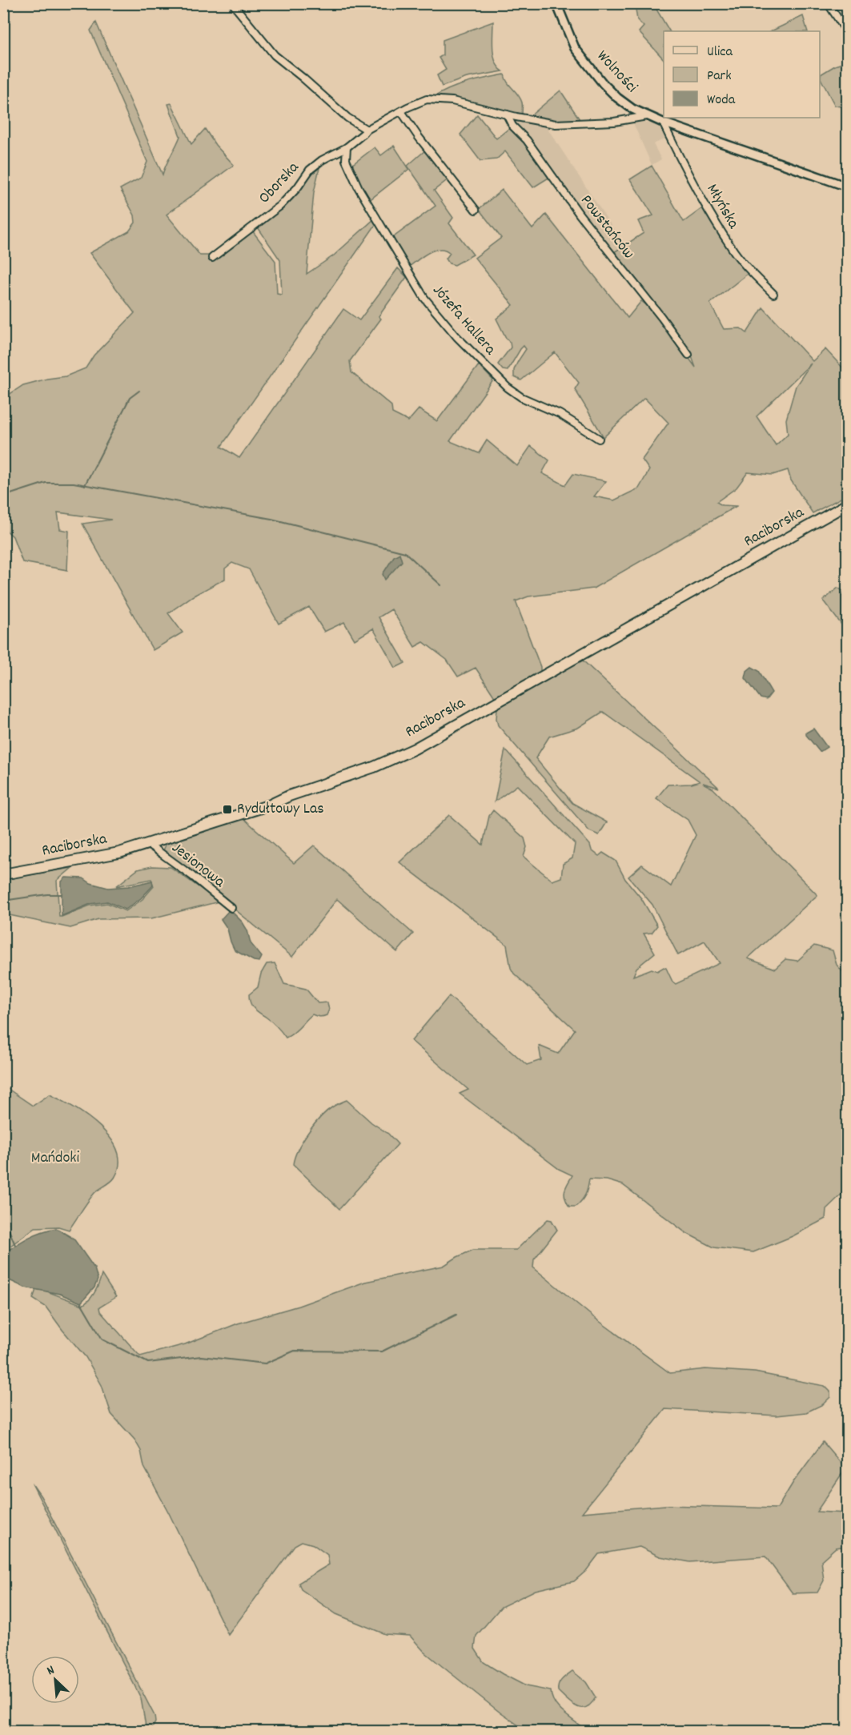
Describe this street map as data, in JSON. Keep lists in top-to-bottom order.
{
  "streets": {
    "main road": ["Raciborska"],
    "street": [
      "Wolności",
      "Oborska",
      "Młyńska",
      "Powstańców",
      "Józefa Hallera",
      "Jesionowa"
    ]
  },
  "crossings": [
    ["Wolności", "Młyńska"],
    ["Oborska", "Józefa Hallera"],
    ["Raciborska", "Jesionowa"]
  ],
  "parks": ["Mańdoki"],
  "places": {
    "transit": ["Rydułtowy Las"]
  },
  "legend": ["Ulica", "Park", "Woda"],
  "north": "top left"
}
